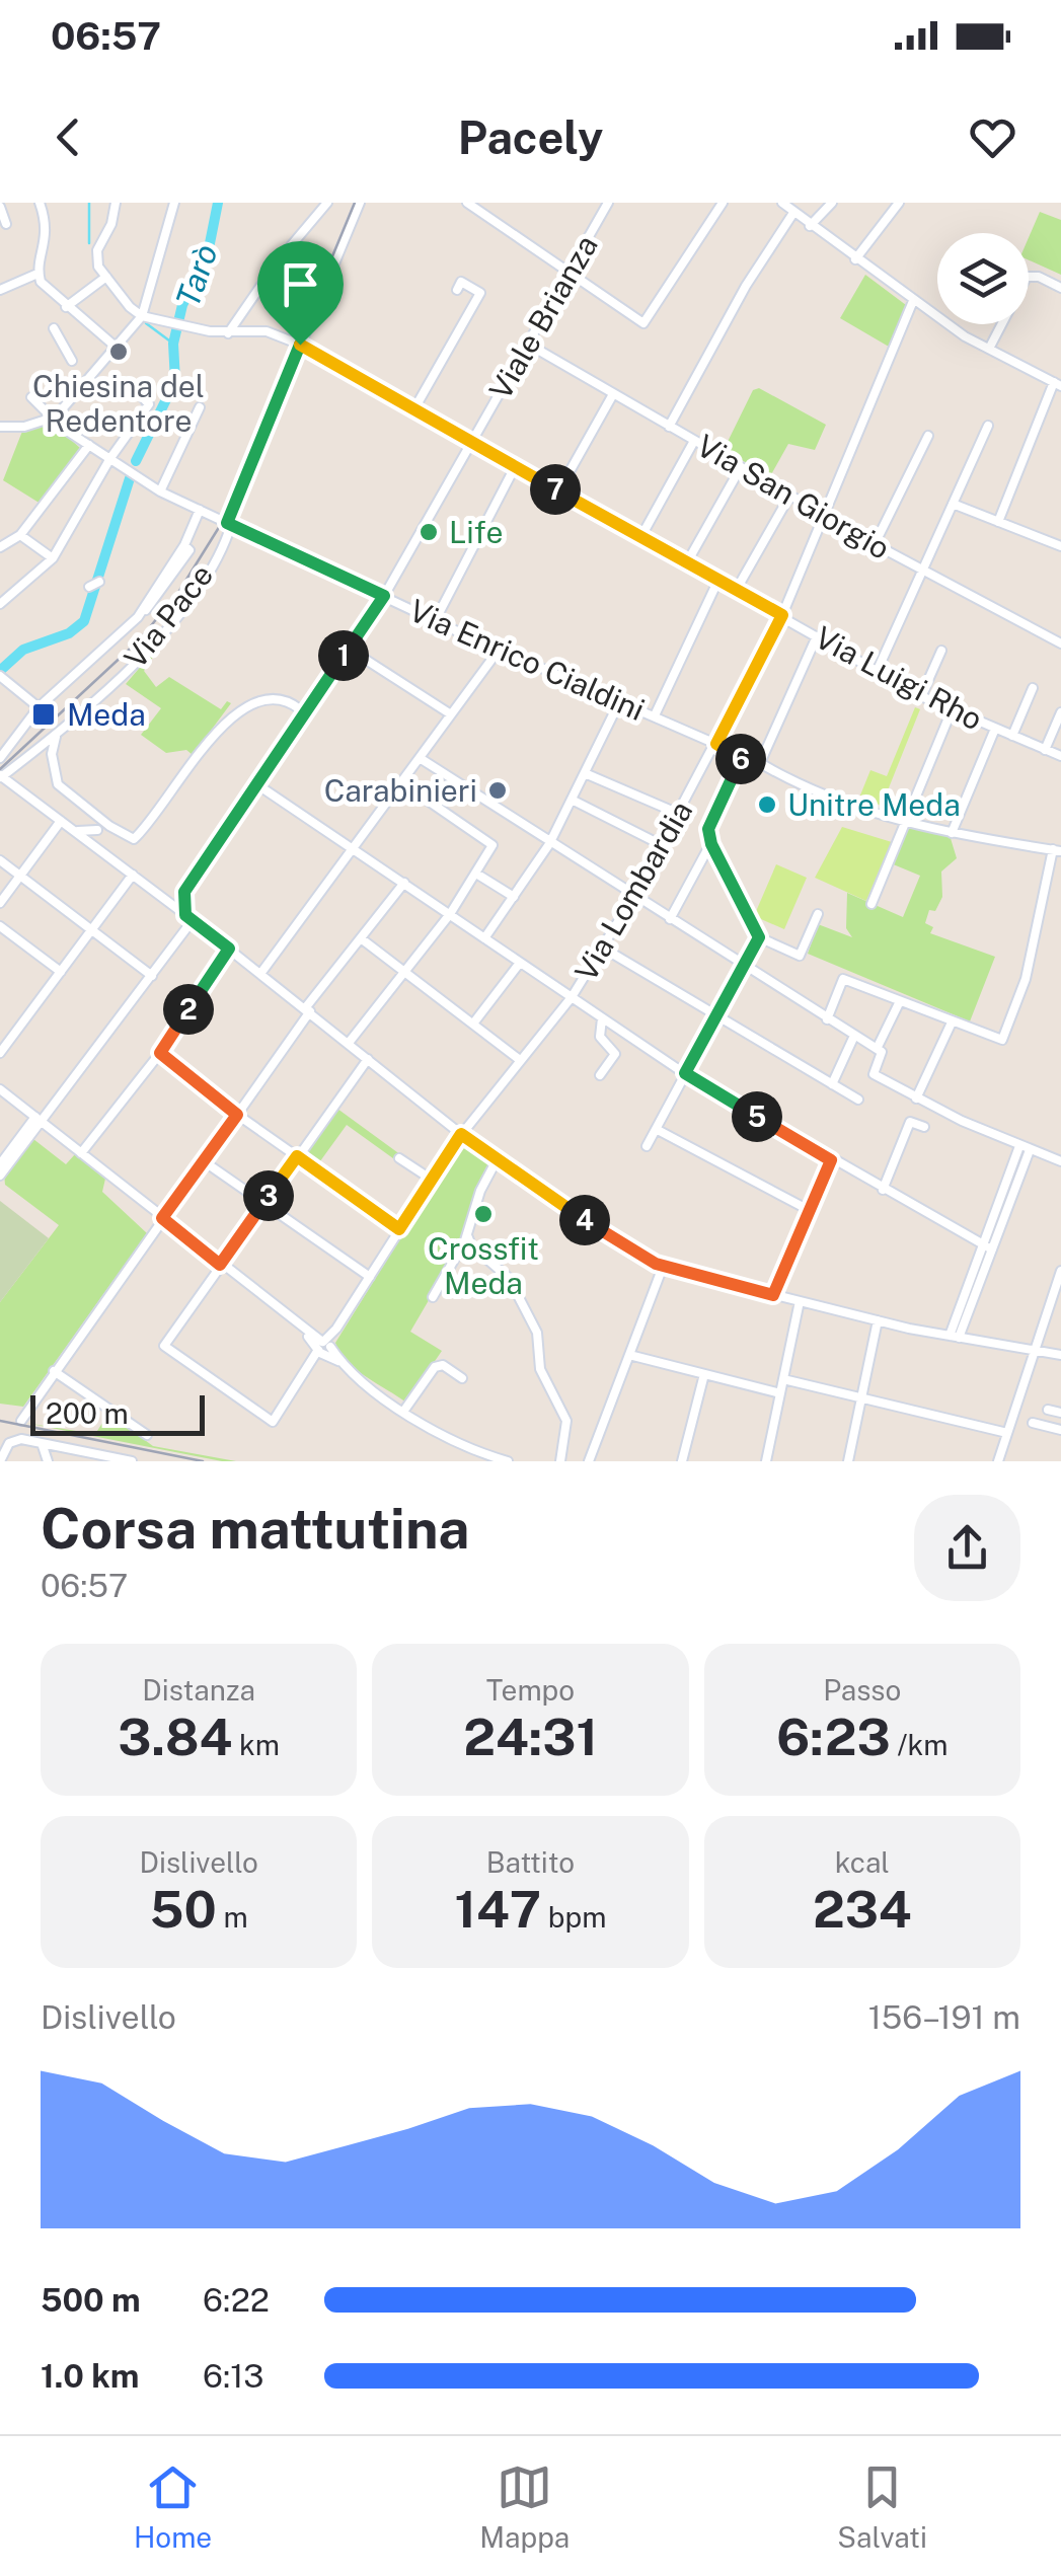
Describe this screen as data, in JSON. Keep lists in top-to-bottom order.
{
  "streets": {
    "street": [
      "Viale Brianza",
      "Via San Giorgio",
      "Via Pace",
      "Via Enrico Cialdini",
      "Via Luigi Rho",
      "Via Lombardia"
    ]
  },
  "crossings": [
    ["Viale Brianza", "Via San Giorgio"],
    ["Viale Brianza", "Via Enrico Cialdini"],
    ["Viale Brianza", "Via Luigi Rho"],
    ["Via San Giorgio", "Via Lombardia"],
    ["Via Pace", "Via Enrico Cialdini"],
    ["Via Pace", "Via Luigi Rho"],
    ["Via Enrico Cialdini", "Via Lombardia"],
    ["Via Luigi Rho", "Via Lombardia"]
  ],
  "water": ["Tarò"],
  "places": {
    "other": [
      "Chiesina del Redentore",
      "Life",
      "Carabinieri",
      "Unitre Meda",
      "Crossfit Meda"
    ],
    "transit": ["Meda"]
  },
  "scale_bar": "200 m",
  "page": {
    "status": "06:57",
    "header": "Pacely",
    "pins": [
      "7",
      "1",
      "6",
      "2",
      "5",
      "3",
      "4"
    ],
    "scale": "200 m",
    "heading": ["Corsa mattutina", "06:57"],
    "stats": [
      ["Distanza", "3.84 km"],
      ["Tempo", "24:31"],
      ["Passo", "6:23 /km"],
      ["Dislivello", "50 m"],
      ["Battito", "147 bpm"],
      ["kcal", "234"]
    ],
    "chart": ["Dislivello", "156–191 m"],
    "list": [
      {
        "name": "500 m",
        "note": "6:22"
      },
      {
        "name": "1.0 km",
        "note": "6:13"
      }
    ],
    "tabs": ["Home", "Mappa", "Salvati"]
  }
}
